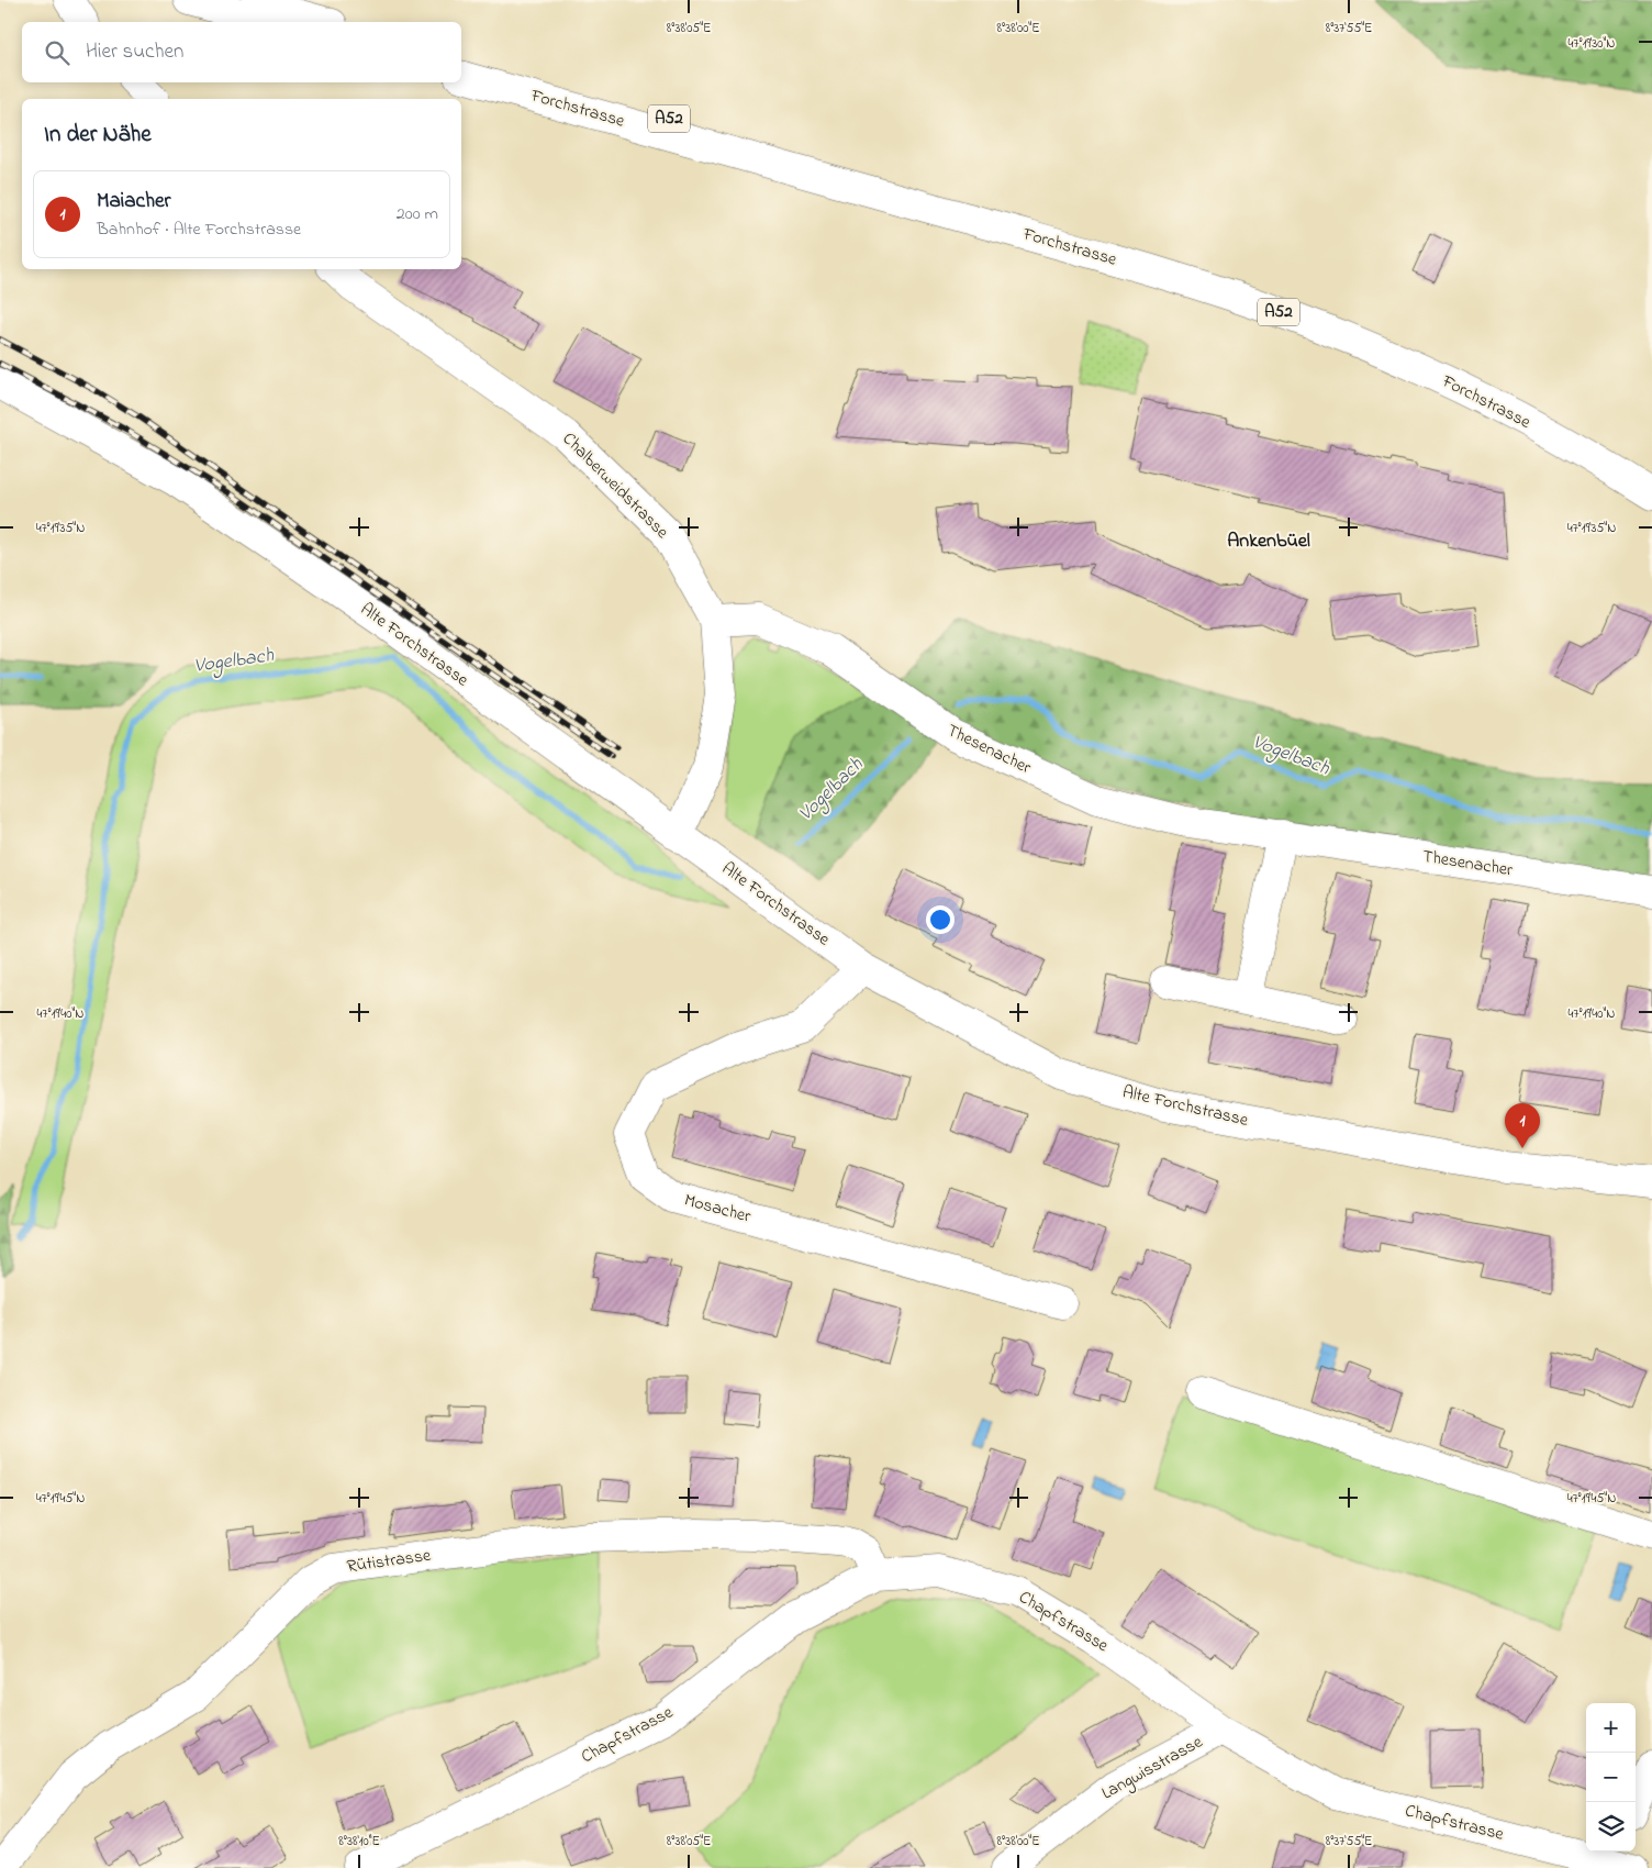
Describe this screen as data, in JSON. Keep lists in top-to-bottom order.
{
  "streets": {
    "main road": [
      "Forchstrasse",
      "A52",
      "Chalberweidstrasse",
      "Alte Forchstrasse",
      "Thesenacher",
      "Mosacher",
      "Rütistrasse",
      "Chapfstrasse",
      "Langwisstrasse"
    ]
  },
  "crossings": [
    ["Chalberweidstrasse", "Alte Forchstrasse"],
    ["Chalberweidstrasse", "Thesenacher"],
    ["Alte Forchstrasse", "Mosacher"],
    ["Rütistrasse", "Chapfstrasse"],
    ["Chapfstrasse", "Langwisstrasse"]
  ],
  "districts": ["Ankenbüel"],
  "water": ["Vogelbach"],
  "page": {
    "search": "Hier suchen",
    "heading": "In der Nähe",
    "list": [
      {
        "mark": "1",
        "name": "Maiacher",
        "note": "Bahnhof · Alte Forchstrasse",
        "value": "200 m"
      }
    ],
    "pins": "1",
    "map_buttons": ["+", "−"]
  },
  "coordinates": [
    "8°38'05\"E",
    "8°38'00\"E",
    "8°37'55\"E",
    "47°19'30\"N",
    "47°19'35\"N",
    "47°19'40\"N",
    "47°19'45\"N",
    "8°38'10\"E"
  ]
}
